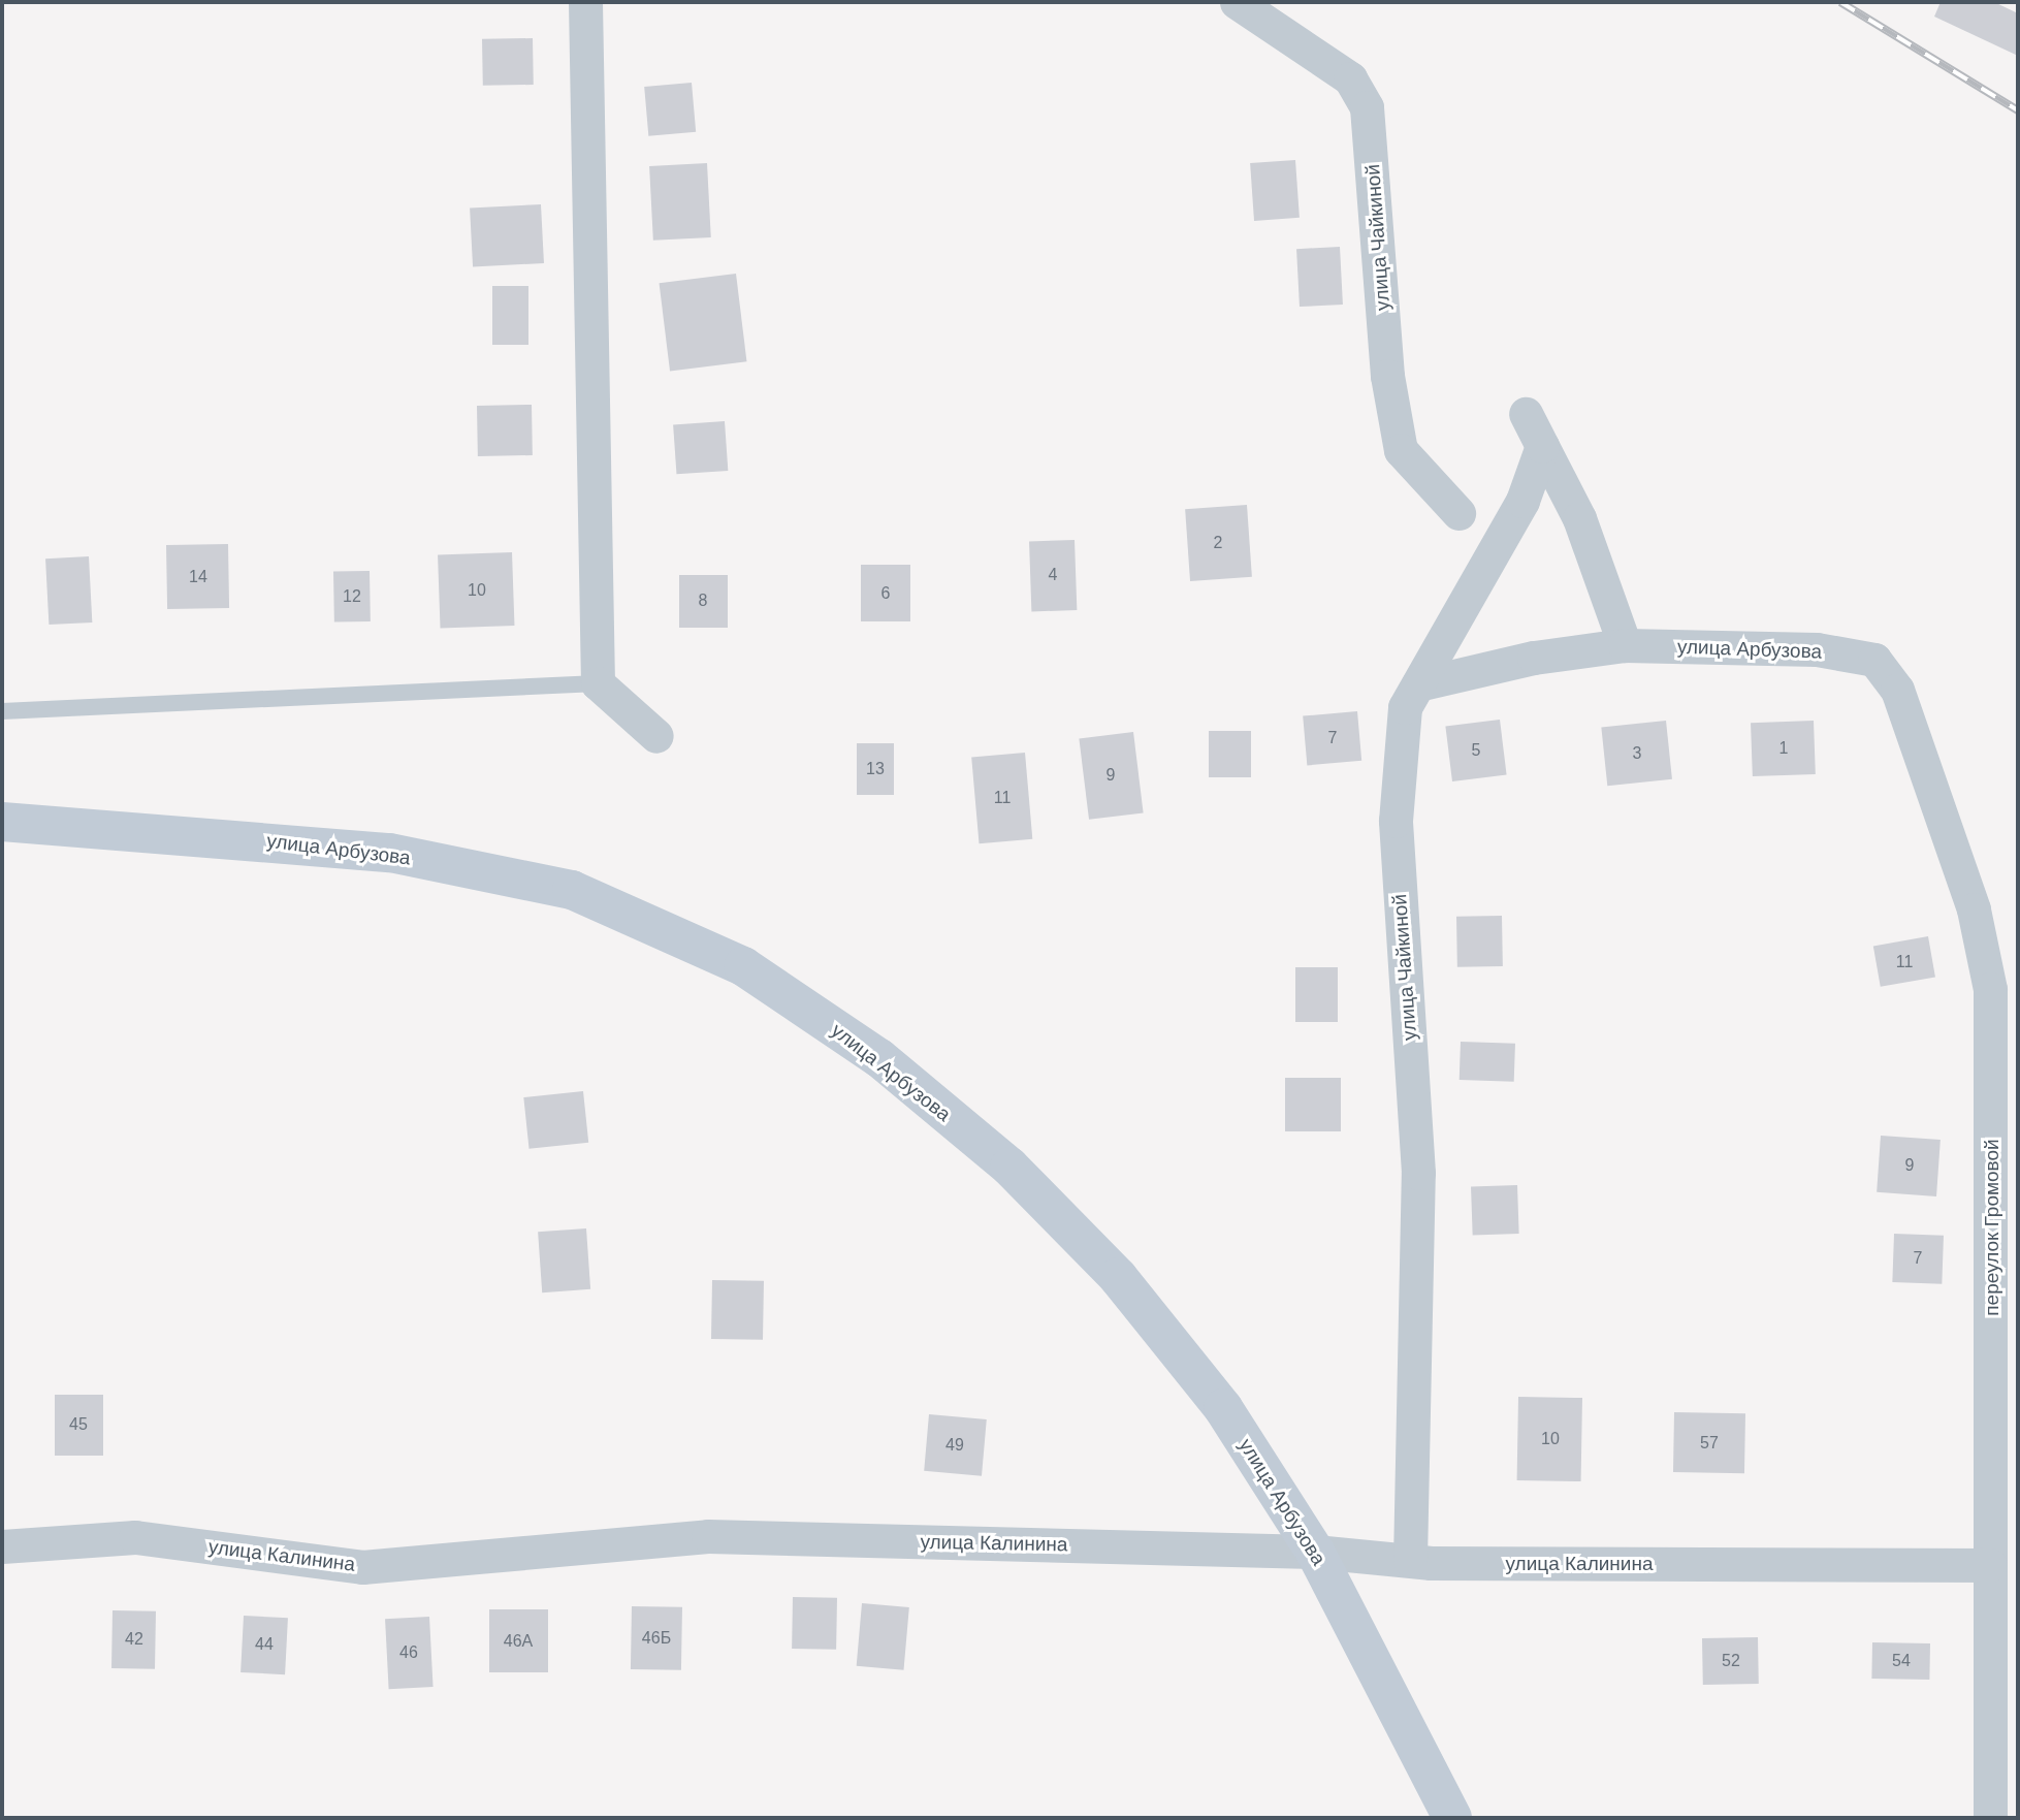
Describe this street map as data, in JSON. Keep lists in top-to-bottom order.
{
  "streets": {
    "street": [
      "улица Чайкиной",
      "улица Арбузова",
      "переулок Громовой",
      "улица Калинина"
    ]
  },
  "crossings": [
    ["улица Чайкиной", "улица Арбузова"],
    ["улица Чайкиной", "улица Калинина"],
    ["улица Арбузова", "переулок Громовой"],
    ["улица Арбузова", "улица Калинина"],
    ["переулок Громовой", "улица Калинина"]
  ],
  "house_numbers": [
    "2",
    "4",
    "14",
    "10",
    "6",
    "12",
    "8",
    "7",
    "1",
    "5",
    "3",
    "13",
    "9",
    "11",
    "11",
    "9",
    "7",
    "45",
    "10",
    "57",
    "49",
    "46Б",
    "42",
    "46А",
    "44",
    "46",
    "52",
    "54"
  ]
}
